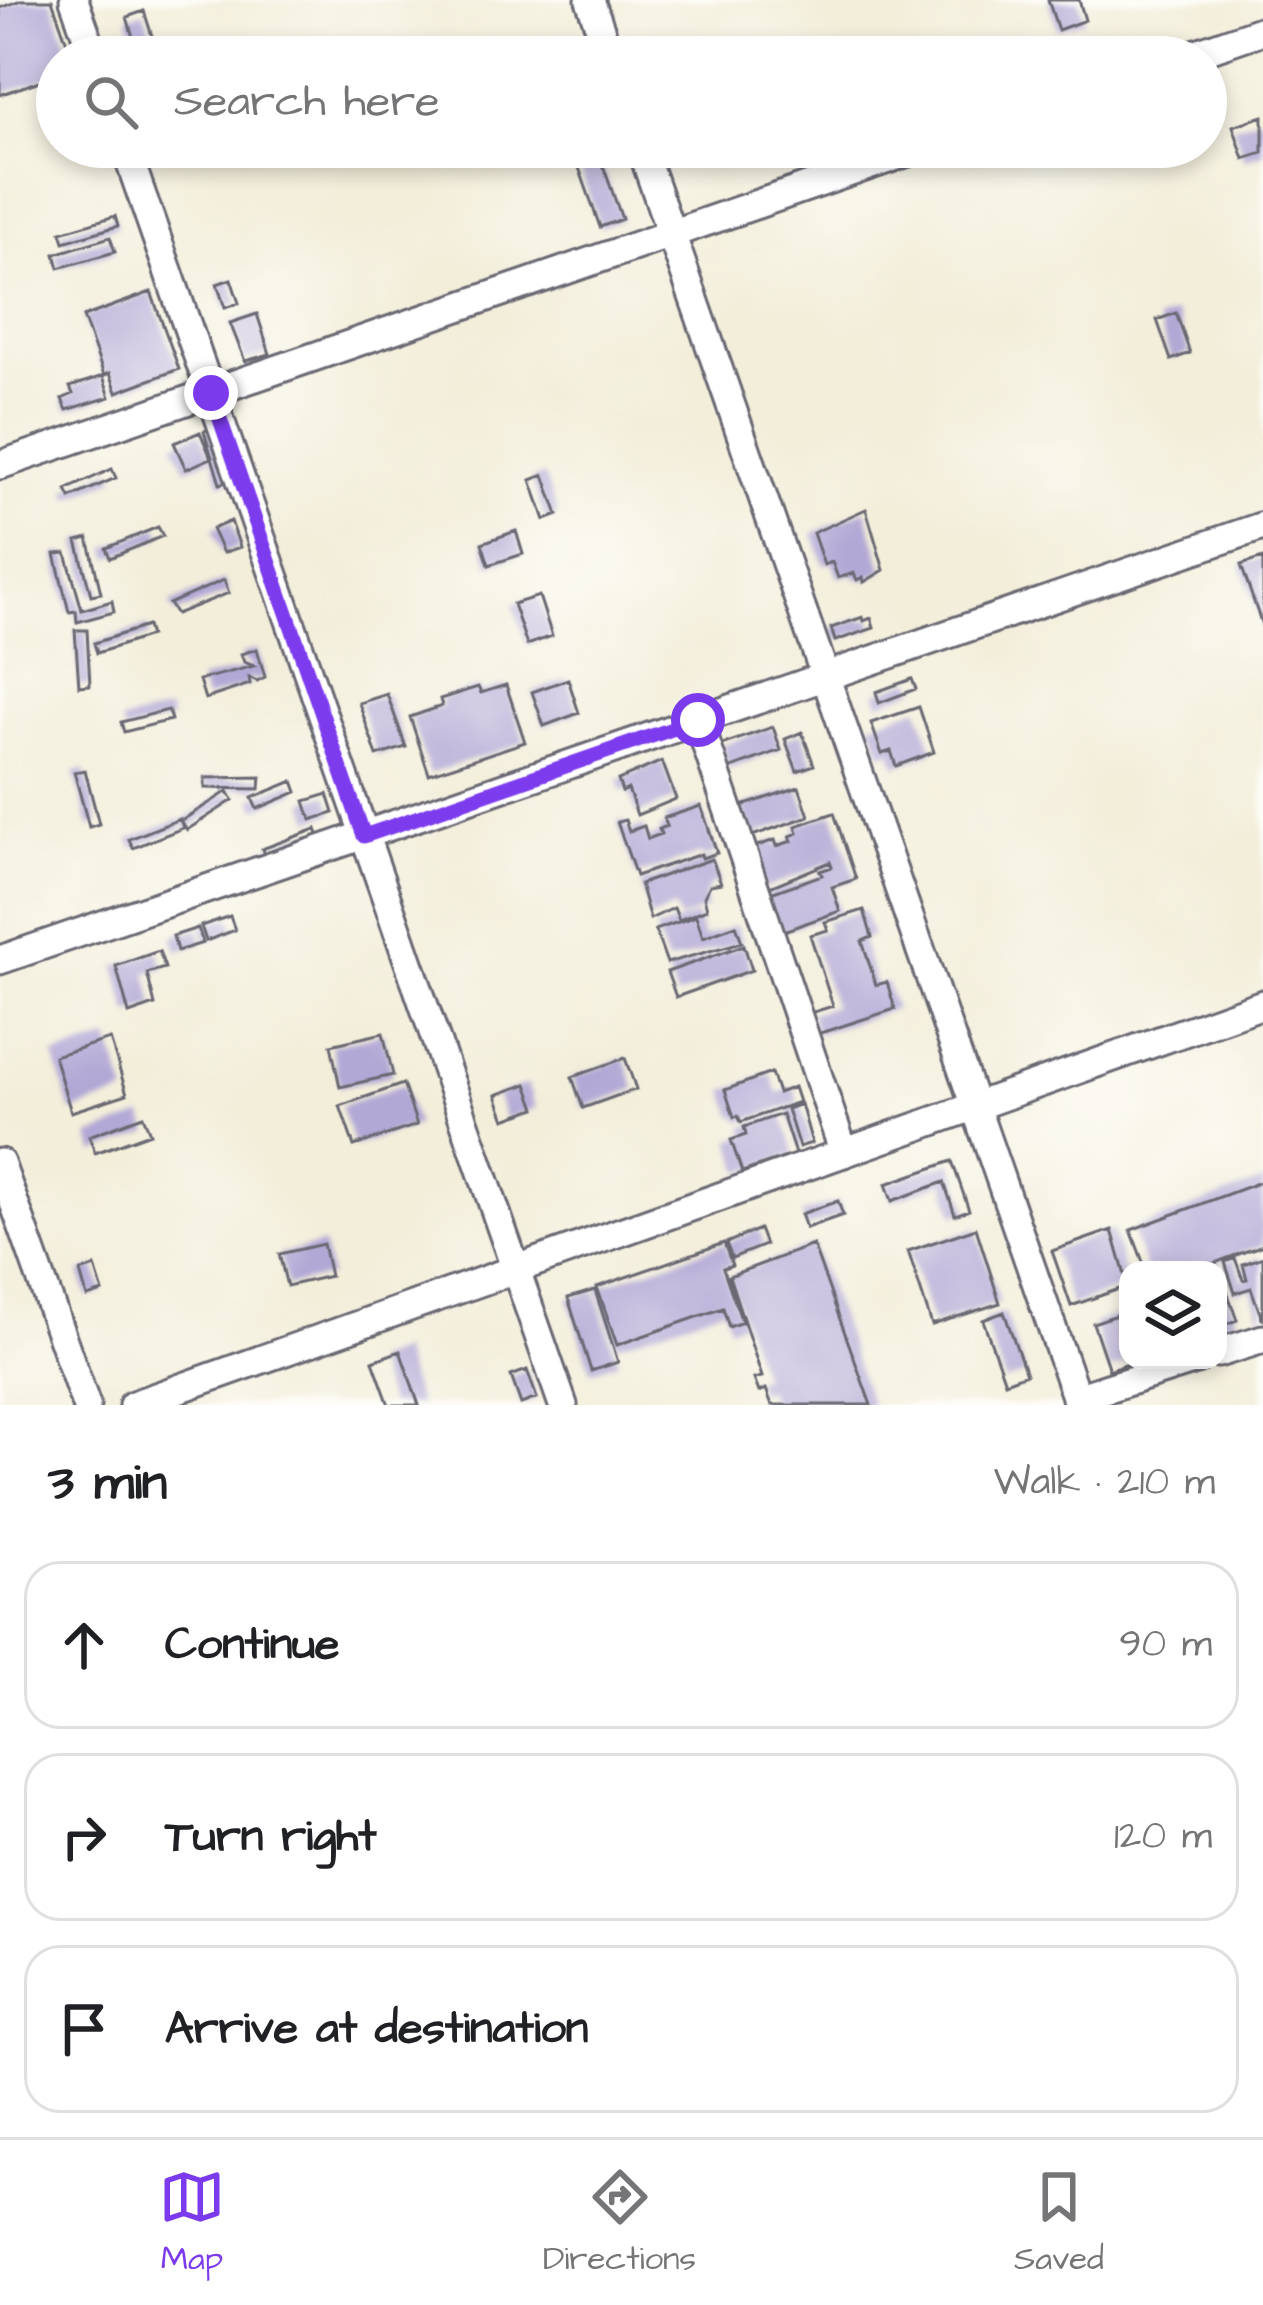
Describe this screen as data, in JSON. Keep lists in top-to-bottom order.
{
  "page": {
    "search": "Search here",
    "heading": ["3 min", "Walk · 210 m"],
    "list": [
      ["Continue", "90 m"],
      ["Turn right", "120 m"],
      "Arrive at destination"
    ],
    "nav": ["Map", "Directions", "Saved"]
  }
}
